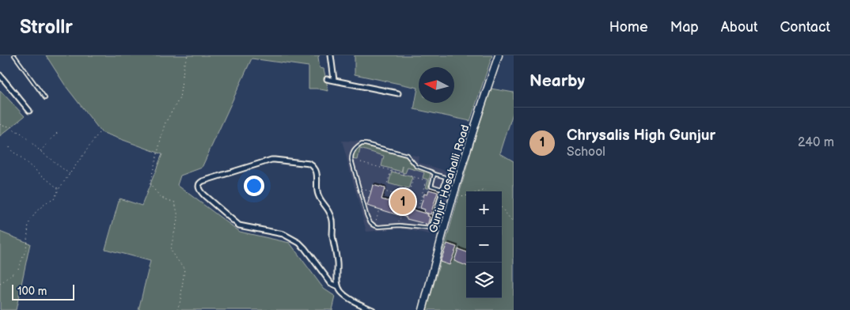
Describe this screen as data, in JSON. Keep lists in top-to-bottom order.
{
  "streets": {
    "street": ["Gunjur Hosahalli Road"]
  },
  "scale_bar": "100 m",
  "north": "left",
  "page": {
    "header": "Strollr",
    "nav": [
      "Home",
      "Map",
      "About",
      "Contact"
    ],
    "heading": "Nearby",
    "list": [
      {
        "mark": "1",
        "name": "Chrysalis High Gunjur",
        "note": "School",
        "value": "240 m"
      }
    ],
    "pins": "1",
    "map_buttons": ["+", "−"],
    "scale": "100 m"
  }
}
